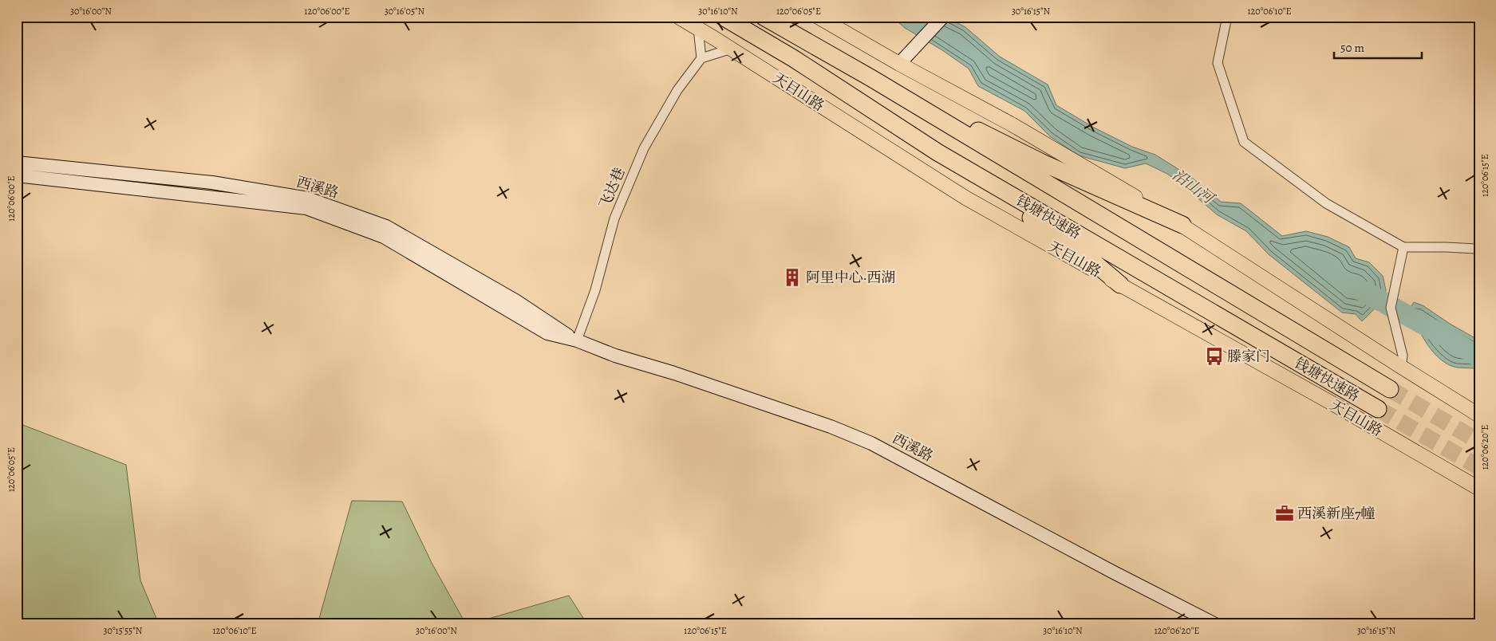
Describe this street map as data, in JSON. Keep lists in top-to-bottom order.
{
  "streets": {
    "highway": ["钱塘快速路"],
    "main road": ["天目山路", "西溪路"],
    "street": ["飞达巷"]
  },
  "crossings": [
    ["西溪路", "飞达巷"]
  ],
  "water": ["沿山河"],
  "places": {
    "building": ["阿里中心·西湖"],
    "bus stop": ["滕家门"],
    "office": ["西溪新座7幢"]
  },
  "scale_bar": "50 m",
  "coordinates": [
    "30°16'00\"N",
    "120°06'00\"E",
    "30°16'05\"N",
    "30°16'10\"N",
    "120°06'05\"E",
    "30°16'15\"N",
    "120°06'10\"E",
    "120°06'15\"E",
    "120°06'20\"E",
    "30°15'55\"N"
  ]
}
